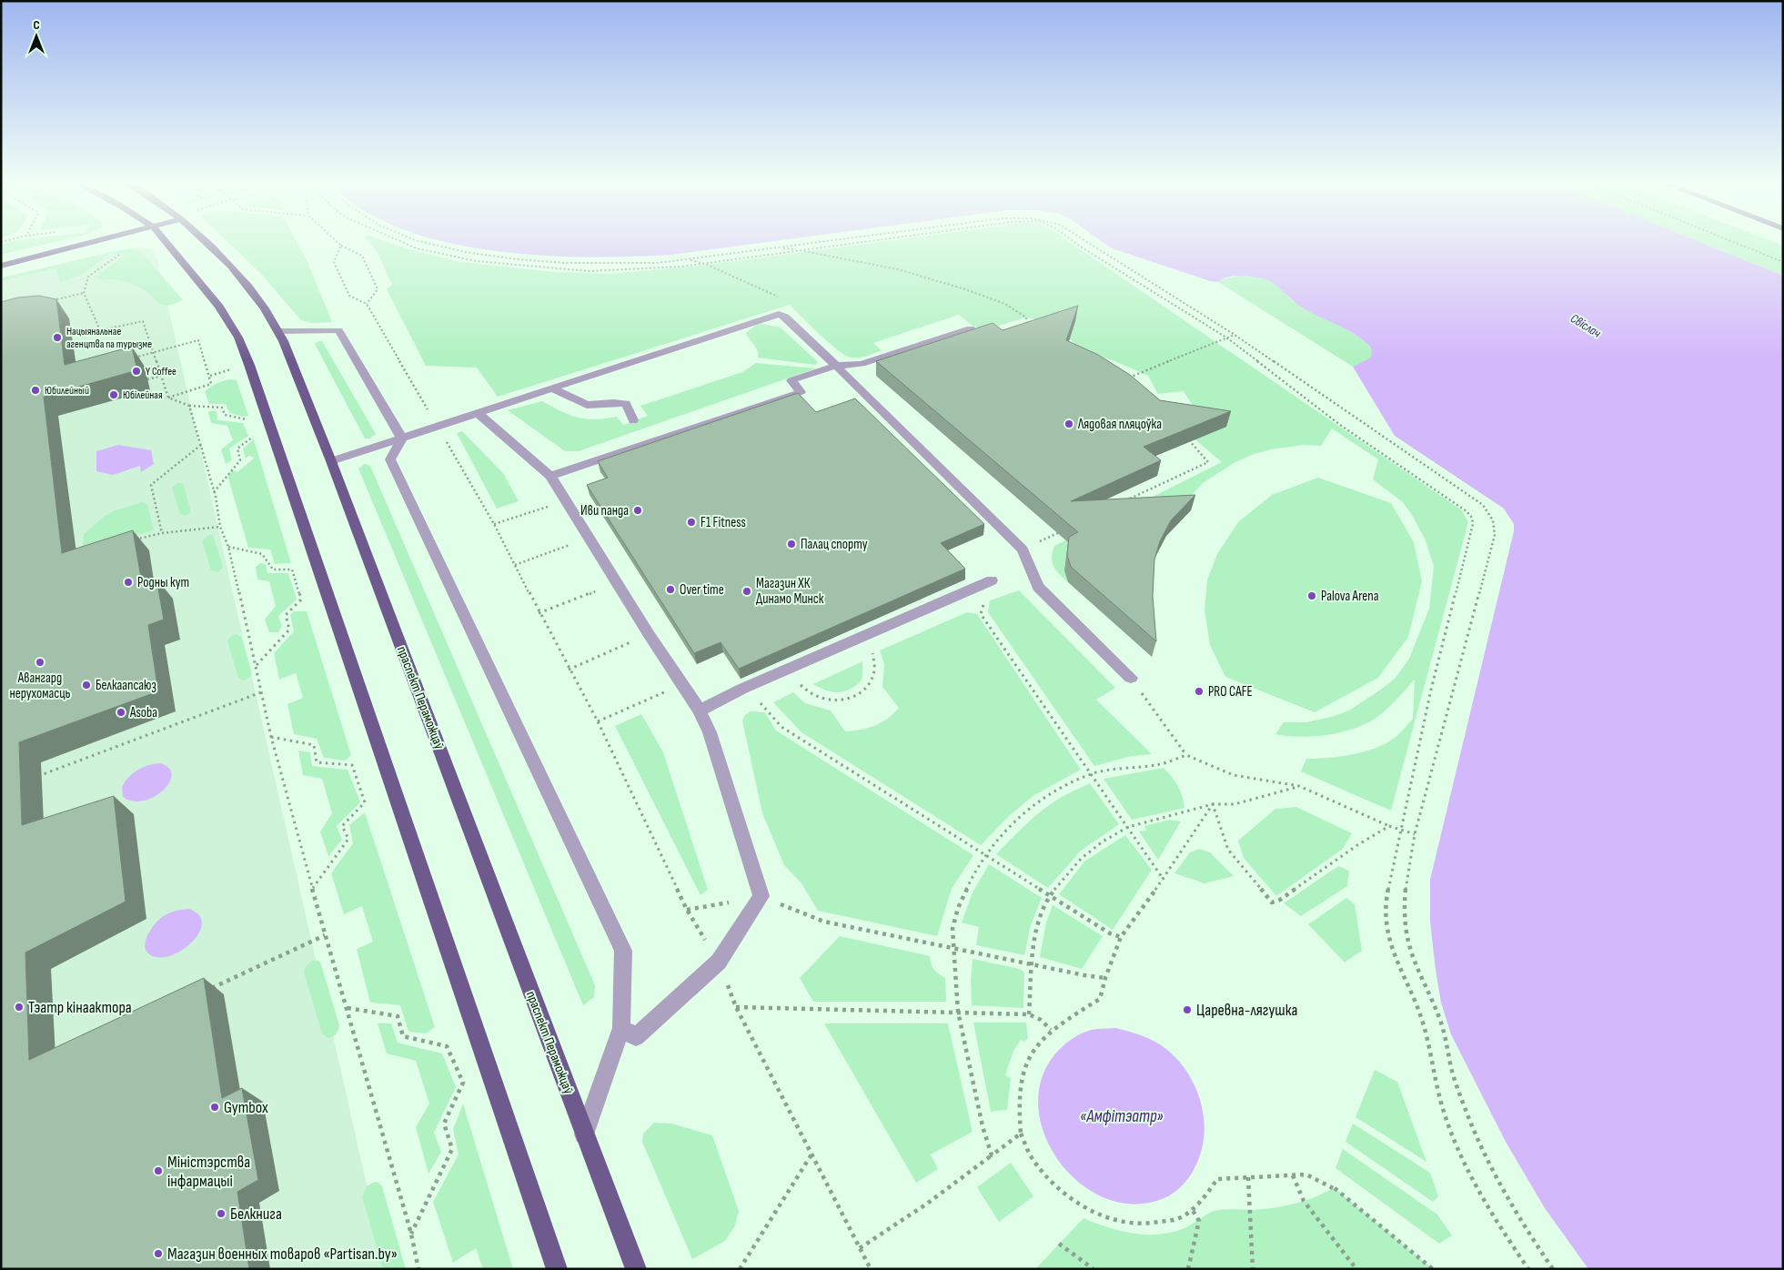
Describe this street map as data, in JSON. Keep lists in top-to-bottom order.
{
  "streets": {
    "main road": ["праспект Пераможцаў"]
  },
  "water": ["Свіслач", "«Амфітэатр»"],
  "places": [
    "Нацыянальнае агенцтва па турызме",
    "Y Coffee",
    "Юбилейный",
    "Юбілейная",
    "Лядовая пляцоўка",
    "Иви панда",
    "F1 Fitness",
    "Палац спорту",
    "Родны кут",
    "Over time",
    "Магазин ХК Динамо Минск",
    "Palova Arena",
    "Авангард нерухомасць",
    "Белкаапсаюз",
    "PRO CAFE",
    "Asoba",
    "Тэатр кінаактора",
    "Царевна-лягушка",
    "Gymbox",
    "Міністэрства інфармацыі",
    "Белкнига",
    "Магазин военных товаров «Partisan.by»"
  ],
  "north": "top"
}
